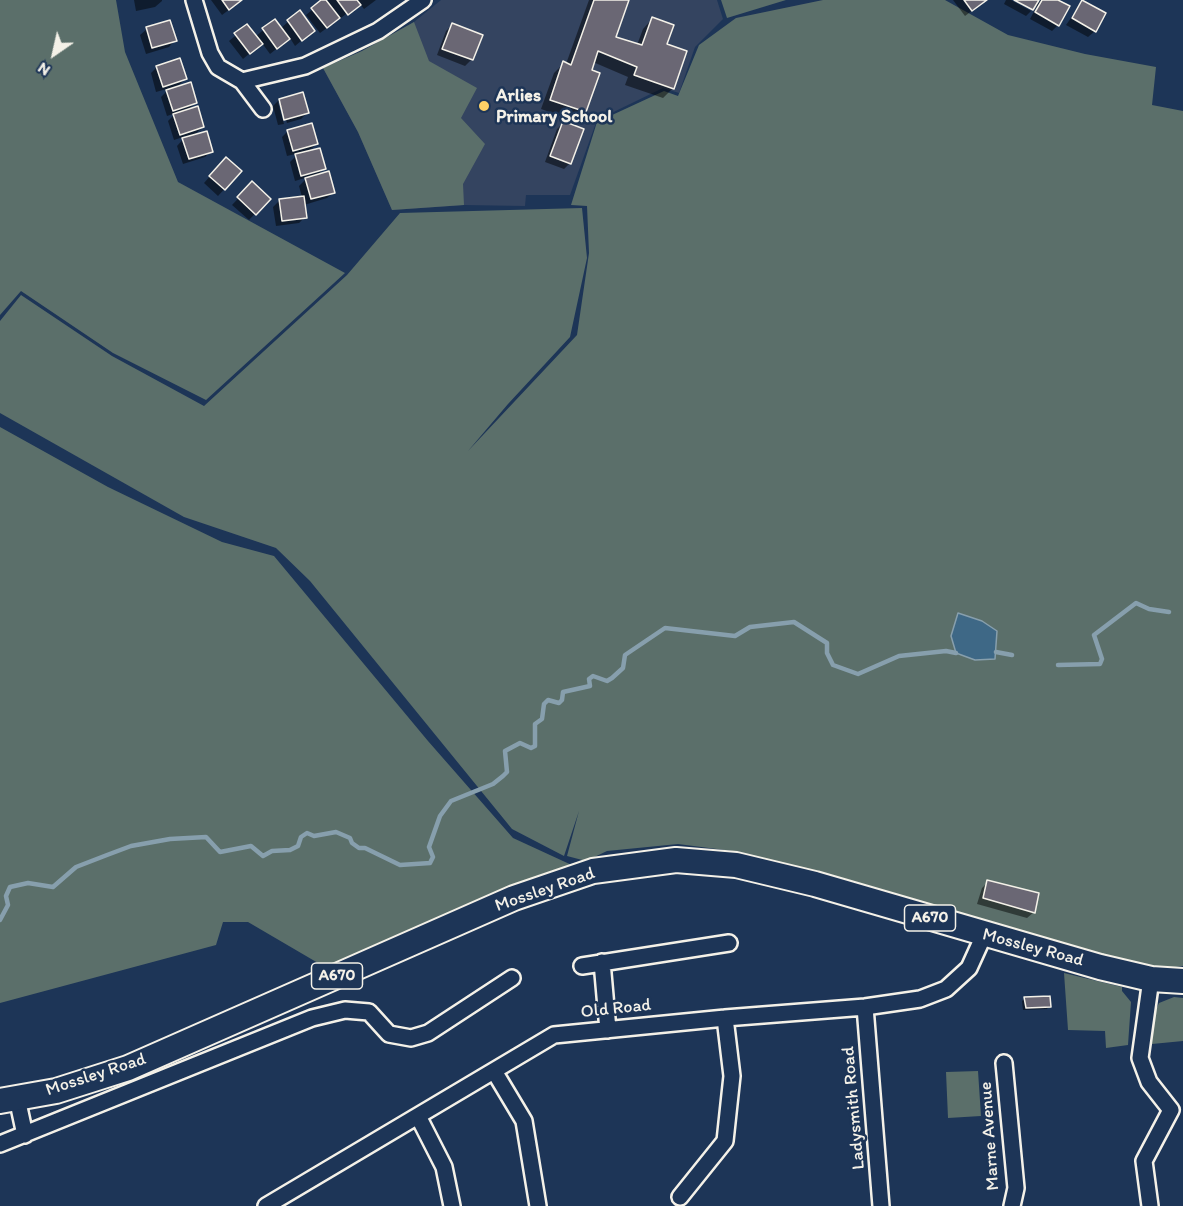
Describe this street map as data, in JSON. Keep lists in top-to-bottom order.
{
  "streets": {
    "main road": ["Mossley Road", "A670"],
    "street": ["Old Road", "Ladysmith Road", "Marne Avenue"]
  },
  "crossings": [
    ["Mossley Road", "Old Road"],
    ["Old Road", "Ladysmith Road"]
  ],
  "places": ["Arlies Primary School"],
  "north": "bottom left"
}
